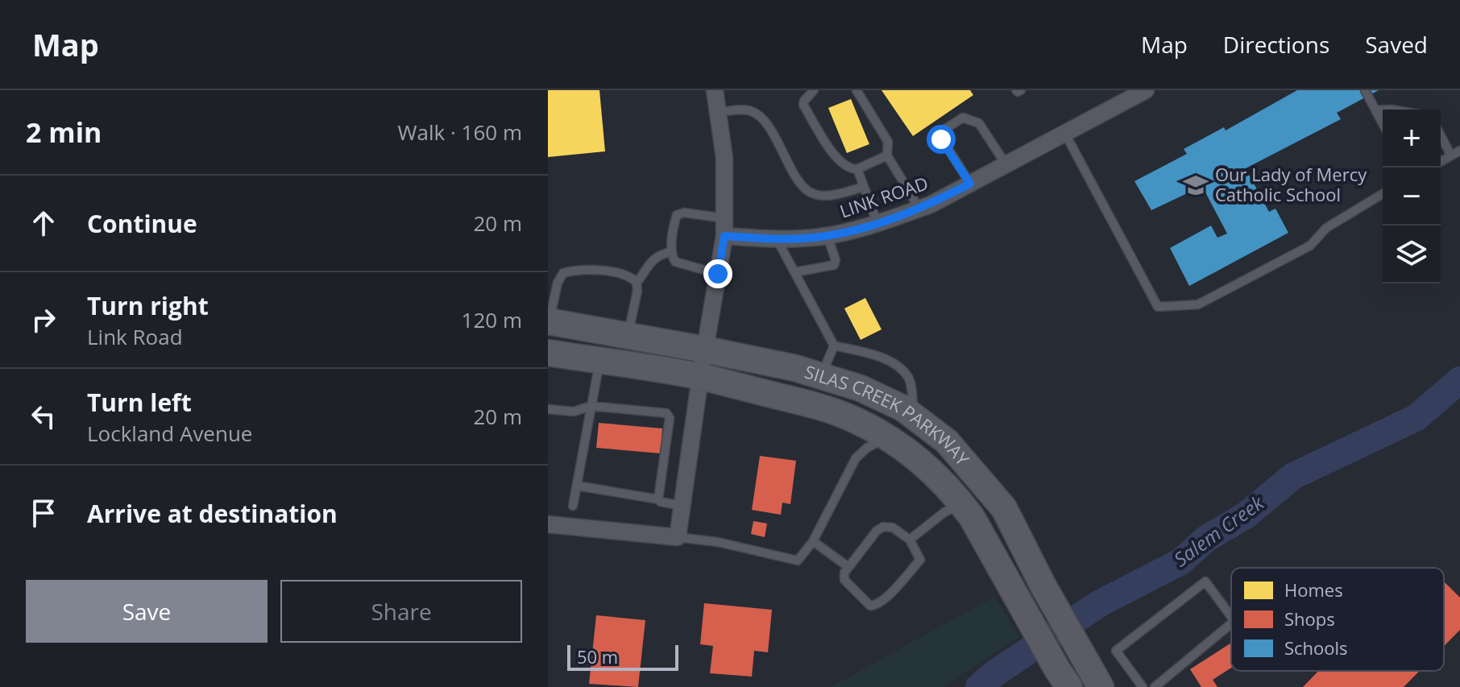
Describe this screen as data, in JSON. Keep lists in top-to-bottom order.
{
  "streets": {
    "main road": ["SILAS CREEK PARKWAY"],
    "street": ["LINK ROAD"]
  },
  "water": ["Salem Creek"],
  "places": {
    "school or university": ["Our Lady of Mercy Catholic School"]
  },
  "legend": ["Homes", "Shops", "Schools"],
  "scale_bar": "50 m",
  "page": {
    "header": "Map",
    "nav": ["Map", "Directions", "Saved"],
    "heading": ["2 min", "Walk · 160 m"],
    "map_buttons": ["+", "−"],
    "list": [
      ["Continue", "20 m"],
      ["Turn right", "Link Road", "120 m"],
      ["Turn left", "Lockland Avenue", "20 m"],
      "Arrive at destination"
    ],
    "buttons": ["Save", "Share"],
    "scale": "50 m"
  }
}
